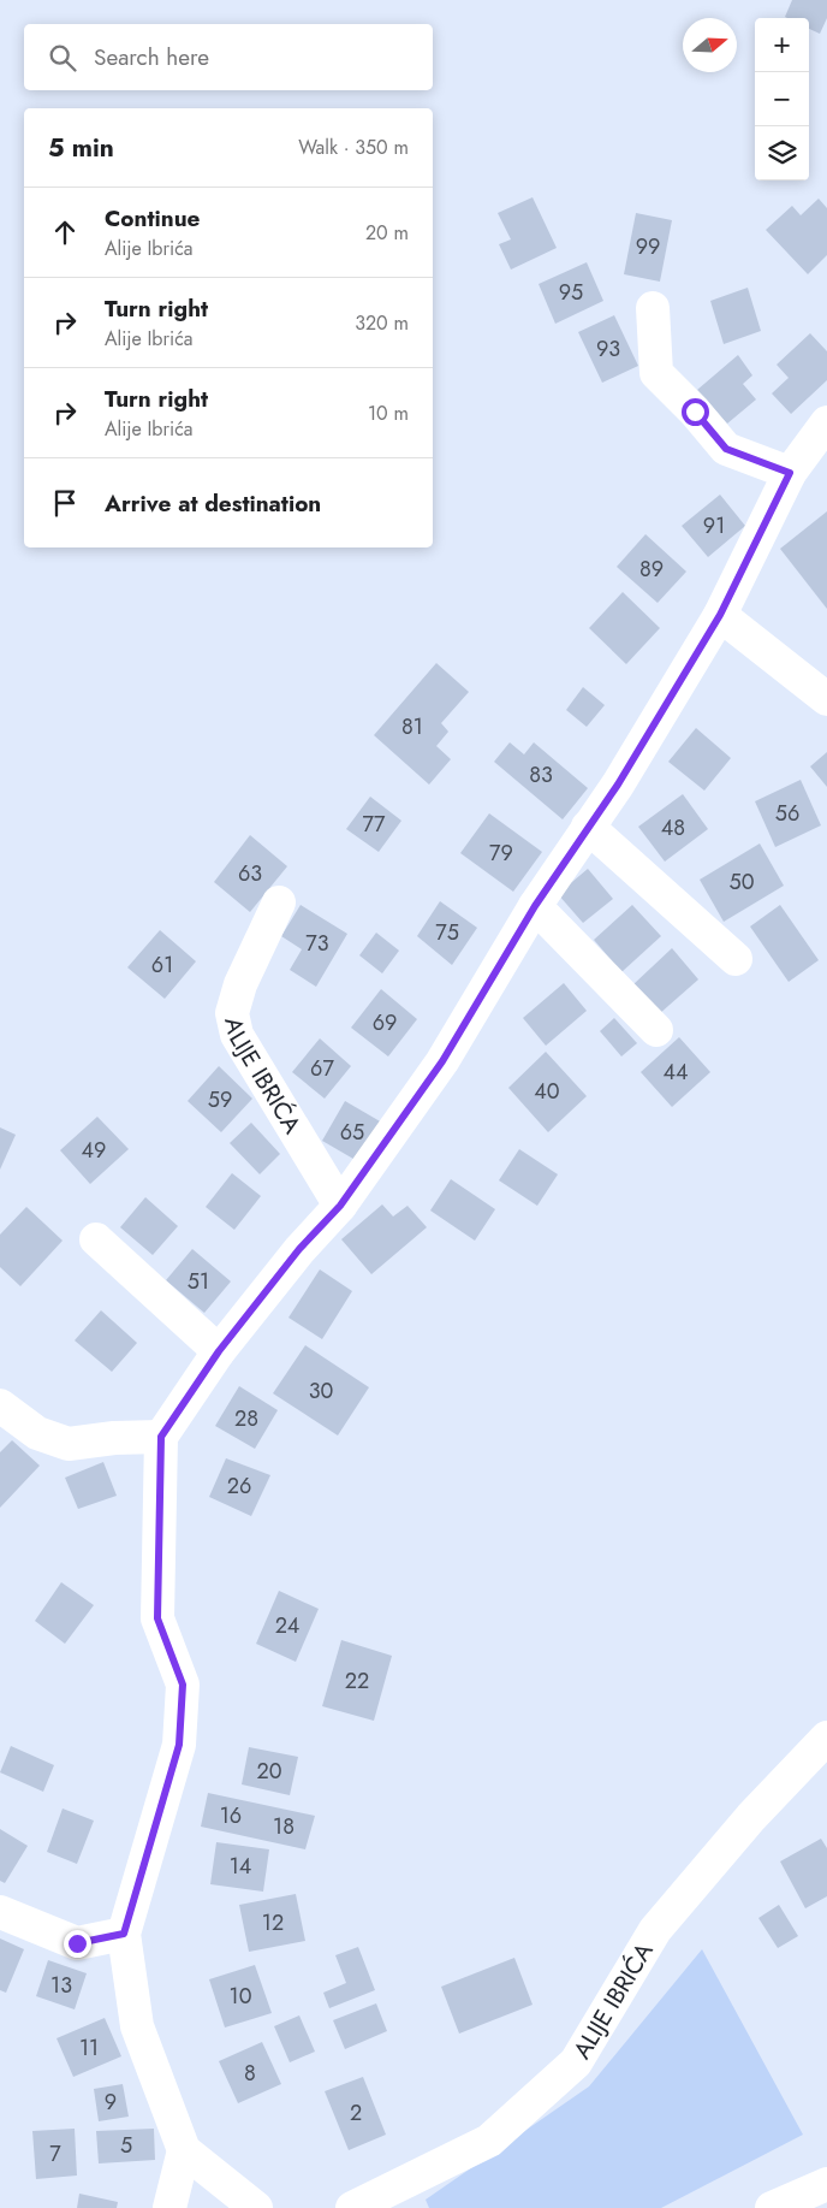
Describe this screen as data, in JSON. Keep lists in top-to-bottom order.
{
  "streets": {
    "street": ["ALIJE IBRIĆA"]
  },
  "house_numbers": [
    "99",
    "95",
    "93",
    "91",
    "89",
    "81",
    "83",
    "56",
    "77",
    "48",
    "79",
    "63",
    "50",
    "75",
    "73",
    "61",
    "69",
    "67",
    "44",
    "40",
    "59",
    "65",
    "49",
    "51",
    "30",
    "28",
    "26",
    "24",
    "22",
    "20",
    "16",
    "18",
    "14",
    "12",
    "13",
    "10",
    "11",
    "8",
    "9",
    "2",
    "5",
    "7"
  ],
  "north": "right",
  "page": {
    "map_buttons": ["+", "−"],
    "search": "Search here",
    "heading": ["5 min", "Walk · 350 m"],
    "list": [
      ["Continue", "Alije Ibrića", "20 m"],
      ["Turn right", "Alije Ibrića", "320 m"],
      ["Turn right", "Alije Ibrića", "10 m"],
      "Arrive at destination"
    ]
  }
}
